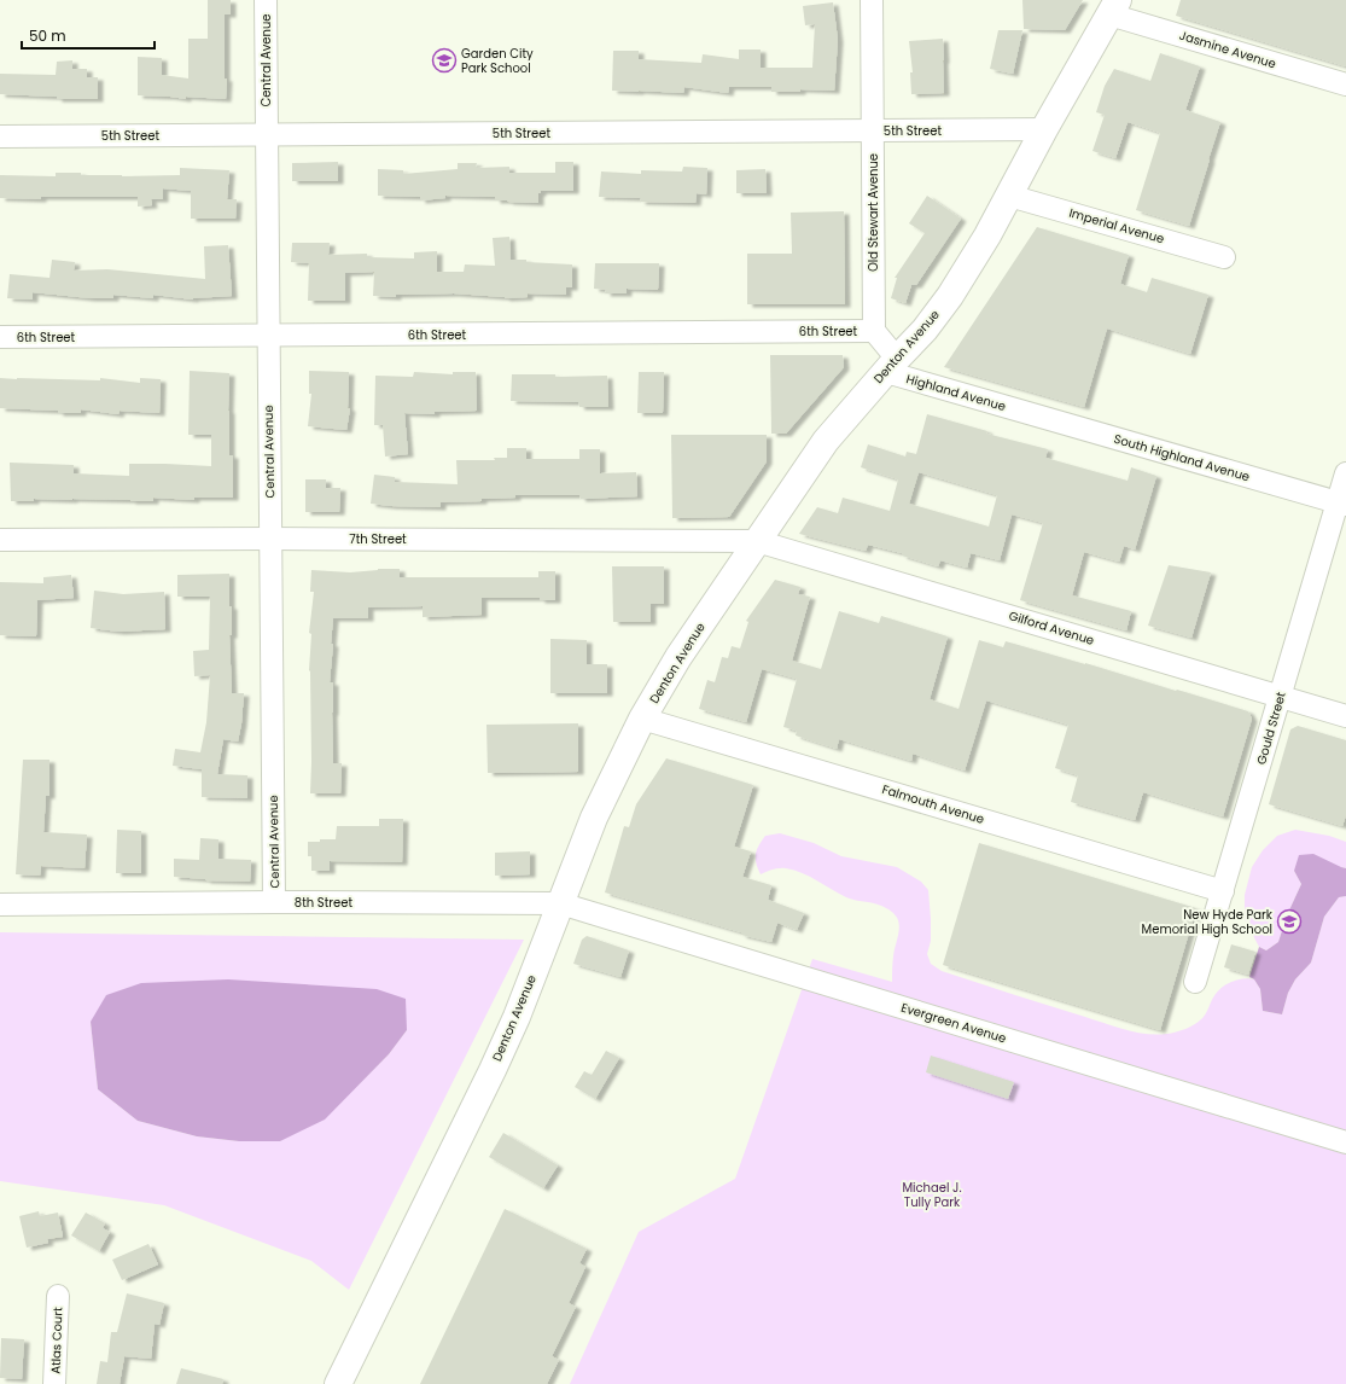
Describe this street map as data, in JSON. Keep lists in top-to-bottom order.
{
  "streets": {
    "main road": ["Denton Avenue"],
    "street": [
      "Jasmine Avenue",
      "Central Avenue",
      "5th Street",
      "Old Stewart Avenue",
      "Imperial Avenue",
      "6th Street",
      "Highland Avenue",
      "South Highland Avenue",
      "7th Street",
      "Gilford Avenue",
      "Gould Street",
      "Falmouth Avenue",
      "8th Street",
      "Evergreen Avenue",
      "Atlas Court"
    ]
  },
  "crossings": [
    ["Jasmine Avenue", "Denton Avenue"],
    ["Central Avenue", "5th Street"],
    ["Central Avenue", "6th Street"],
    ["Central Avenue", "7th Street"],
    ["Central Avenue", "8th Street"],
    ["5th Street", "Old Stewart Avenue"],
    ["5th Street", "Denton Avenue"],
    ["Old Stewart Avenue", "6th Street"],
    ["Imperial Avenue", "Denton Avenue"],
    ["Denton Avenue", "Highland Avenue"],
    ["Denton Avenue", "7th Street"],
    ["Denton Avenue", "Gilford Avenue"],
    ["Denton Avenue", "Falmouth Avenue"],
    ["Denton Avenue", "8th Street"],
    ["Denton Avenue", "Evergreen Avenue"],
    ["Highland Avenue", "South Highland Avenue"],
    ["South Highland Avenue", "Gould Street"],
    ["7th Street", "Gilford Avenue"],
    ["Gilford Avenue", "Gould Street"],
    ["Gould Street", "Falmouth Avenue"],
    ["8th Street", "Evergreen Avenue"]
  ],
  "parks": ["Michael J. Tully Park"],
  "places": {
    "school or university": ["Garden City Park School", "New Hyde Park Memorial High School"]
  },
  "scale_bar": "50 m"
}
